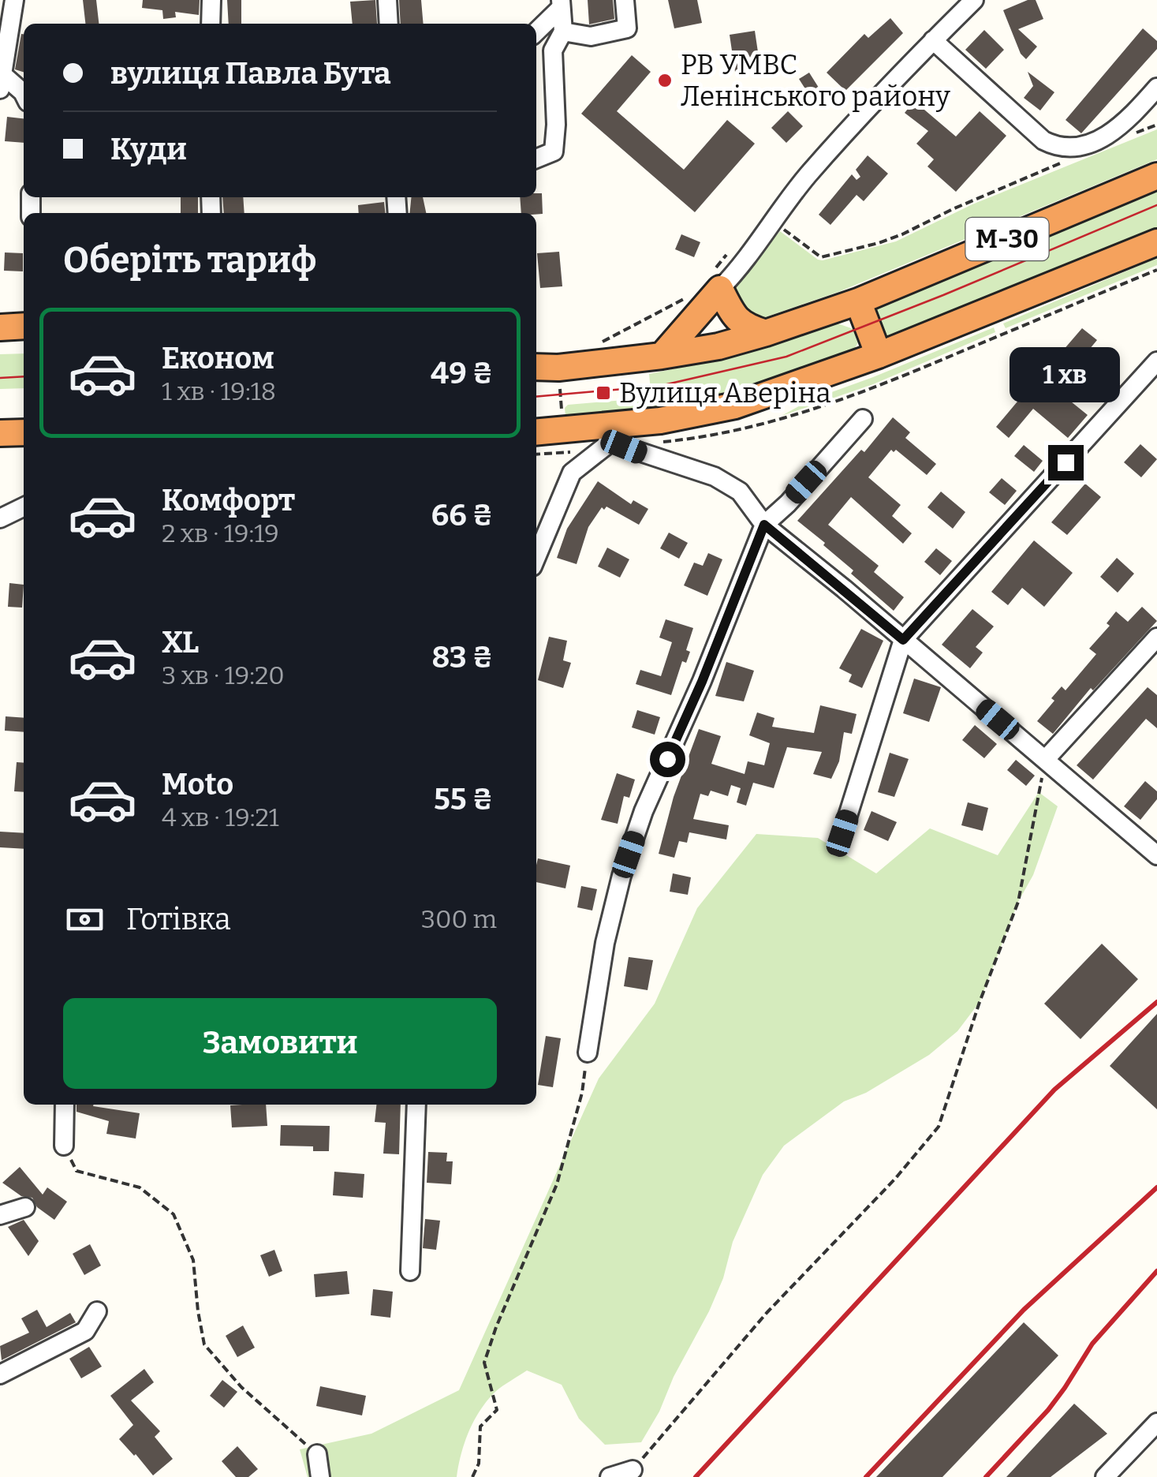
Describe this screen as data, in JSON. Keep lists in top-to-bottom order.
{
  "streets": {
    "highway": ["М-30"]
  },
  "places": {
    "other": ["РВ УМВС Ленінського району"],
    "transit": ["Вулиця Аверіна"]
  },
  "page": {
    "banner": ["вулиця Павла Бута", "Куди"],
    "heading": "Оберіть тариф",
    "list": [
      {
        "name": "Економ",
        "note": "1 хв · 19:18",
        "value": "49 ₴"
      },
      {
        "name": "Комфорт",
        "note": "2 хв · 19:19",
        "value": "66 ₴"
      },
      {
        "name": "XL",
        "note": "3 хв · 19:20",
        "value": "83 ₴"
      },
      {
        "name": "Moto",
        "note": "4 хв · 19:21",
        "value": "55 ₴"
      }
    ],
    "bubble": "1 хв",
    "pay": ["Готівка", "300 m"],
    "buttons": "Замовити"
  }
}
